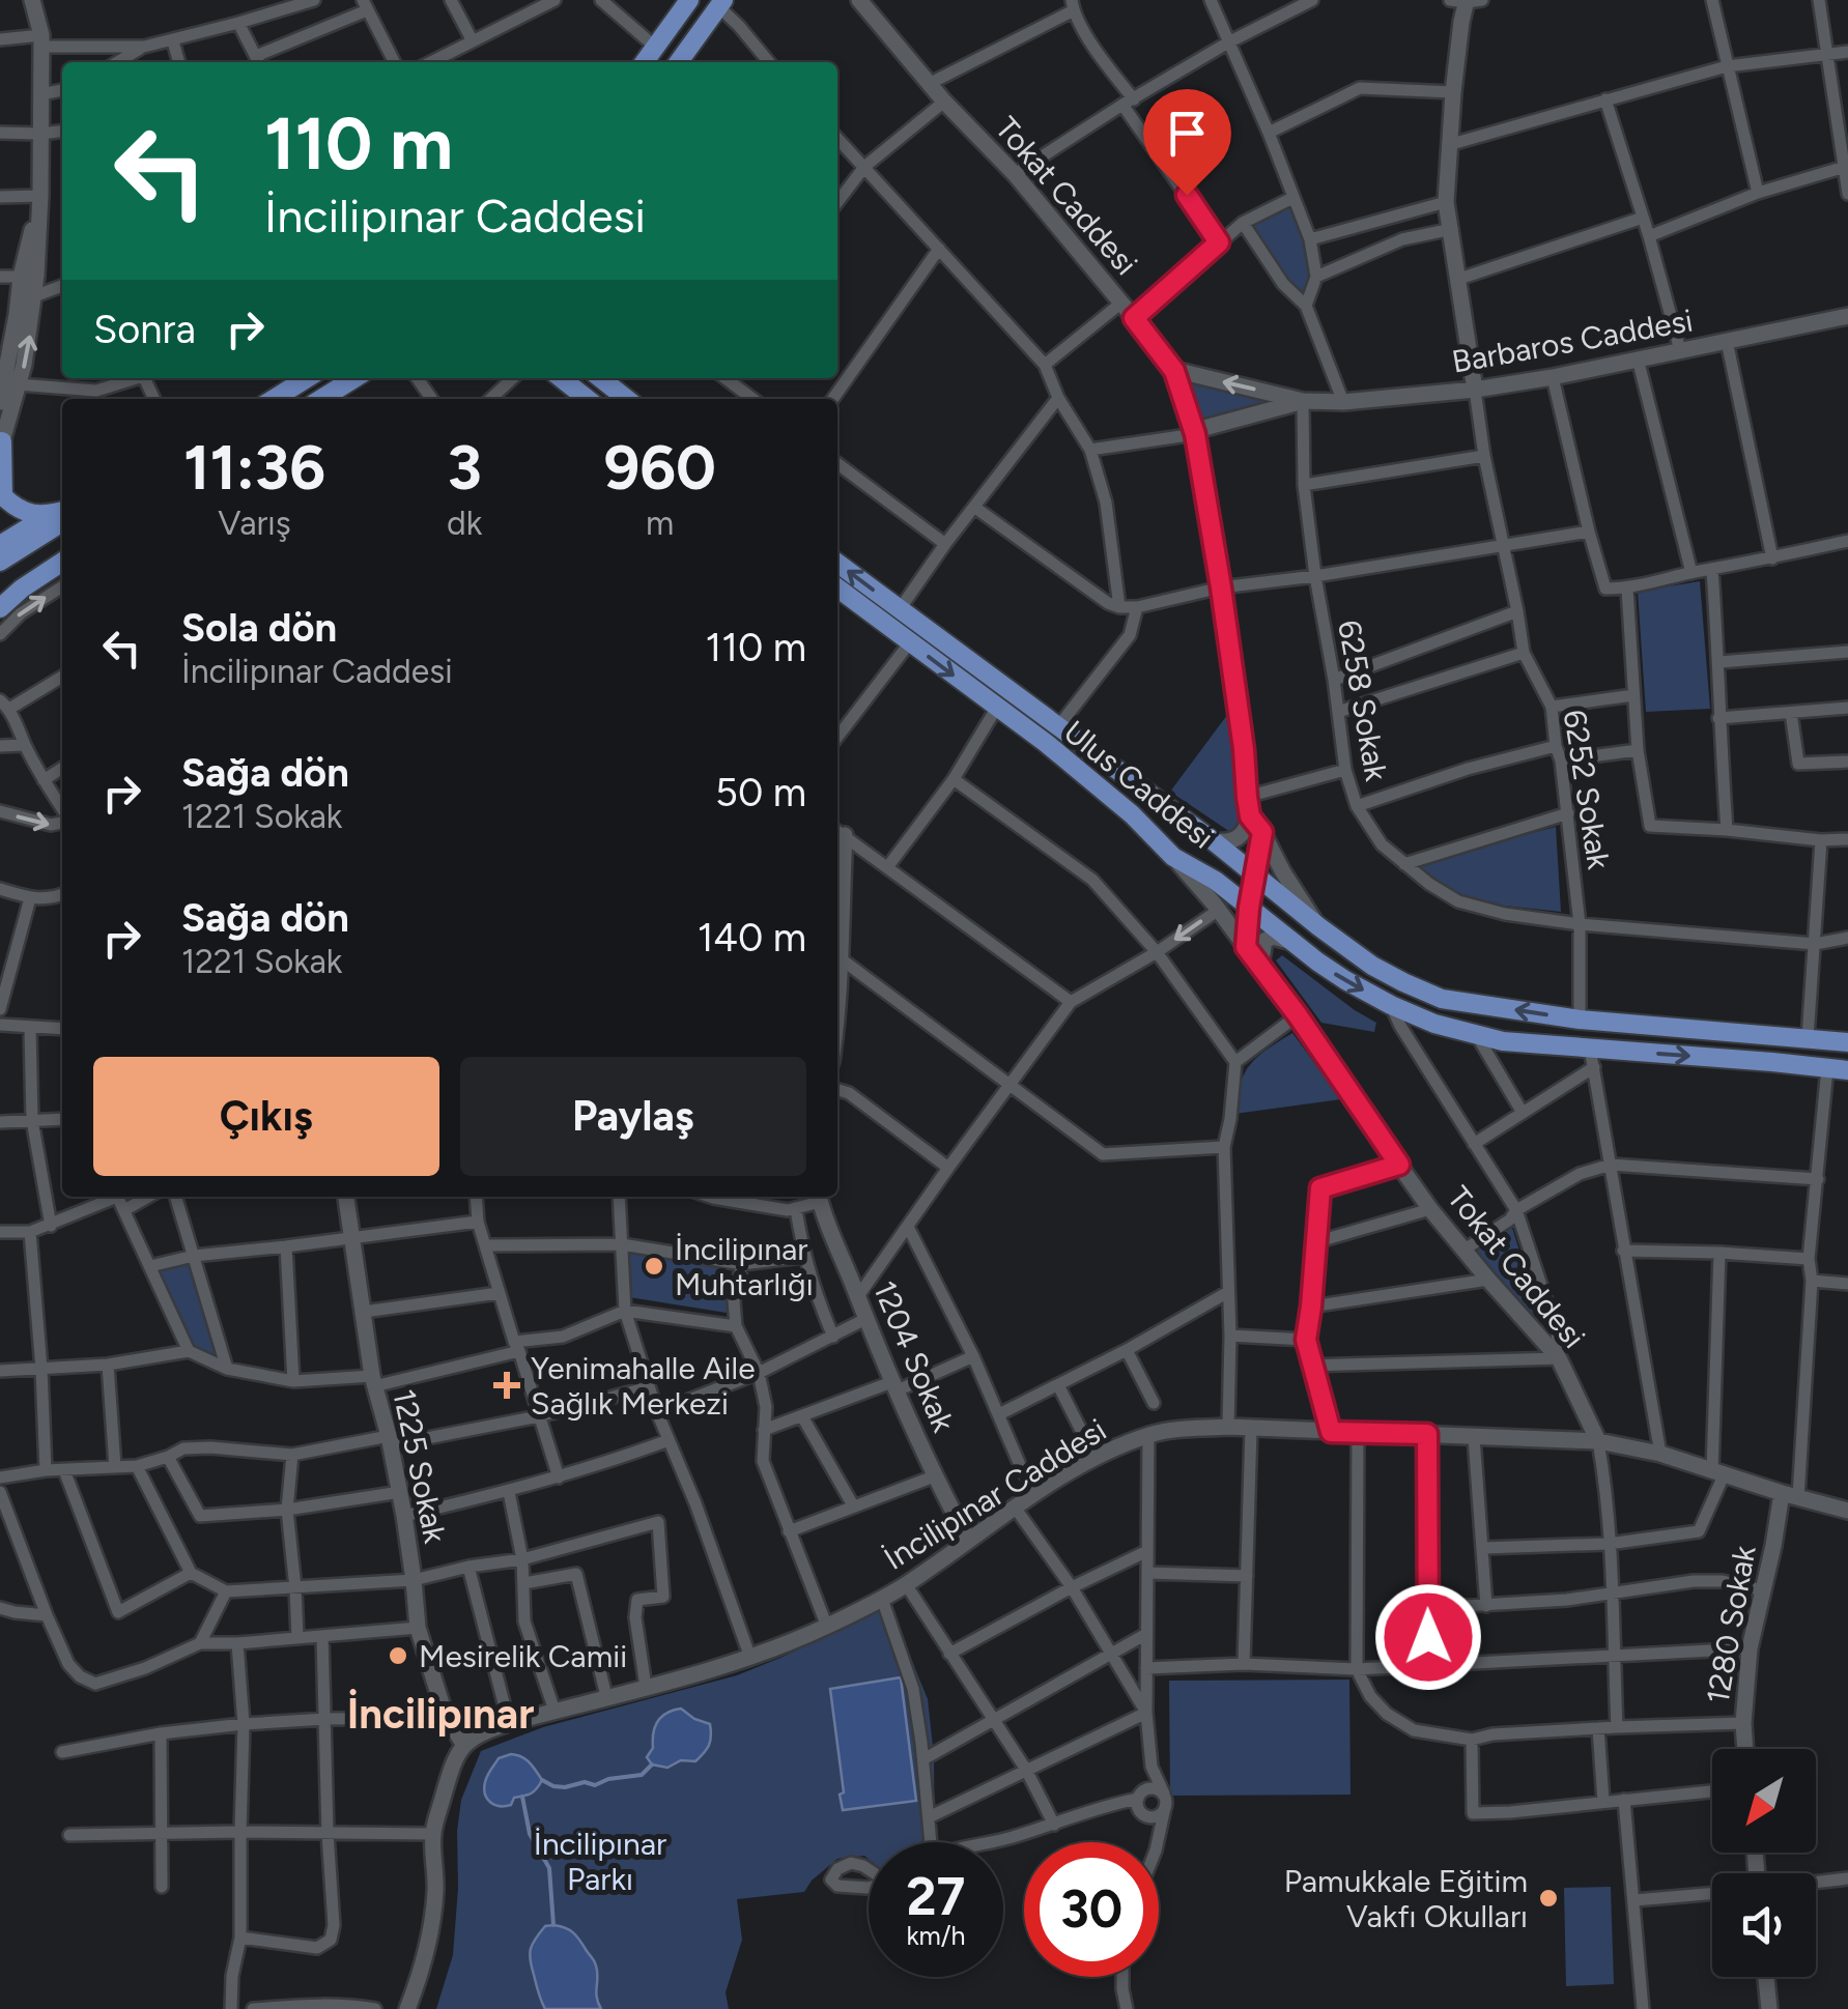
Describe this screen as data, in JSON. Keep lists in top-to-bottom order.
{
  "streets": {
    "main road": [
      "Tokat Caddesi",
      "Barbaros Caddesi",
      "Ulus Caddesi",
      "1204 Sokak",
      "1225 Sokak",
      "İncilipınar Caddesi",
      "1280 Sokak"
    ],
    "street": ["6258 Sokak", "6252 Sokak"]
  },
  "crossings": [
    ["Tokat Caddesi", "Barbaros Caddesi"],
    ["Tokat Caddesi", "Ulus Caddesi"],
    ["Tokat Caddesi", "İncilipınar Caddesi"],
    ["Barbaros Caddesi", "6258 Sokak"],
    ["Barbaros Caddesi", "6252 Sokak"],
    ["6258 Sokak", "6252 Sokak"],
    ["Ulus Caddesi", "6252 Sokak"],
    ["1204 Sokak", "İncilipınar Caddesi"],
    ["1225 Sokak", "İncilipınar Caddesi"],
    ["İncilipınar Caddesi", "1280 Sokak"]
  ],
  "districts": ["İncilipınar"],
  "parks": ["İncilipınar Parkı"],
  "places": {
    "other": ["İncilipınar Muhtarlığı", "Mesirelik Camii", "Pamukkale Eğitim Vakfı Okulları"],
    "health": ["Yenimahalle Aile Sağlık Merkezi"]
  },
  "north": "bottom left",
  "page": {
    "turn": ["110 m", "İncilipınar Caddesi"],
    "then": "Sonra",
    "eta": [
      "11:36",
      "Varış",
      "3",
      "dk",
      "960",
      "m"
    ],
    "list": [
      {
        "name": "Sola dön",
        "note": "İncilipınar Caddesi",
        "value": "110 m"
      },
      {
        "name": "Sağa dön",
        "note": "1221 Sokak",
        "value": "50 m"
      },
      {
        "name": "Sağa dön",
        "note": "1221 Sokak",
        "value": "140 m"
      }
    ],
    "buttons": ["Çıkış", "Paylaş"],
    "speed": "27 km/h",
    "limit": "30"
  }
}
